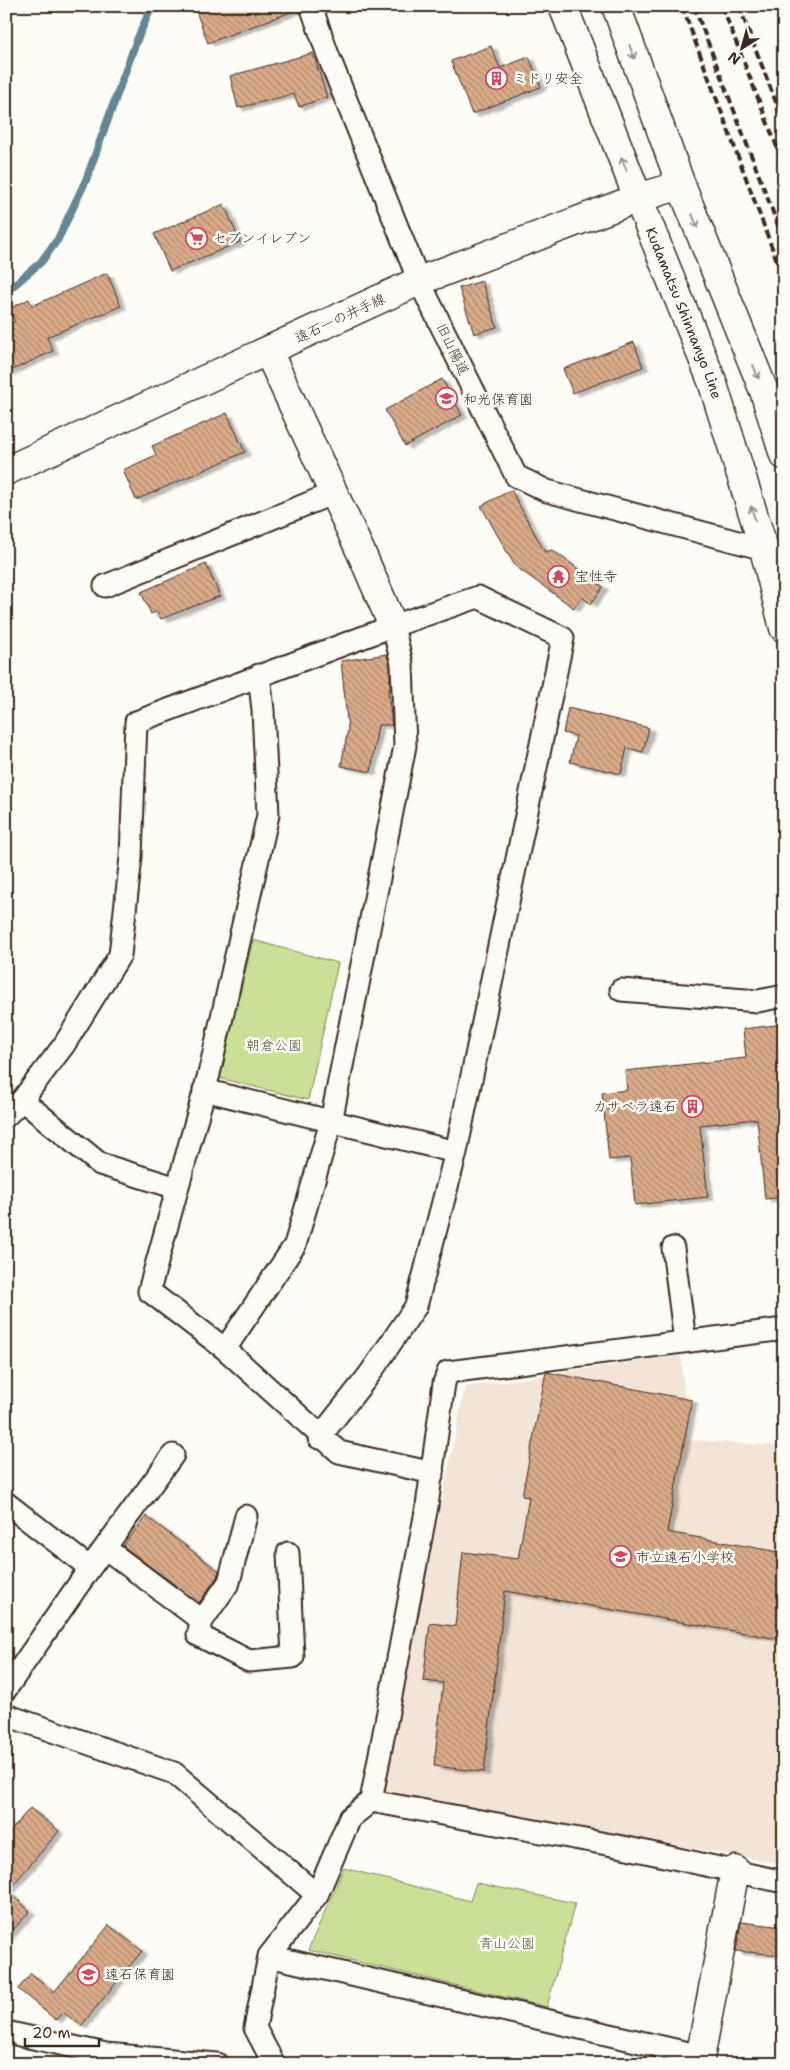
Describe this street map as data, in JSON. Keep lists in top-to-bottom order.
{
  "streets": {
    "street": ["Kudamatsu Shinnanyo Line", "遠石一の井手線", "旧山陽道"]
  },
  "crossings": [
    ["Kudamatsu Shinnanyo Line", "遠石一の井手線"],
    ["Kudamatsu Shinnanyo Line", "旧山陽道"],
    ["遠石一の井手線", "旧山陽道"]
  ],
  "parks": ["朝倉公園", "青山公園"],
  "places": {
    "building": ["ミドリ安全", "カサベラ遠石"],
    "supermarket": ["セブンイレブン"],
    "school or university": ["和光保育園", "市立遠石小学校", "遠石保育園"],
    "temple": ["宝性寺"]
  },
  "scale_bar": "20 m",
  "north": "bottom left"
}
